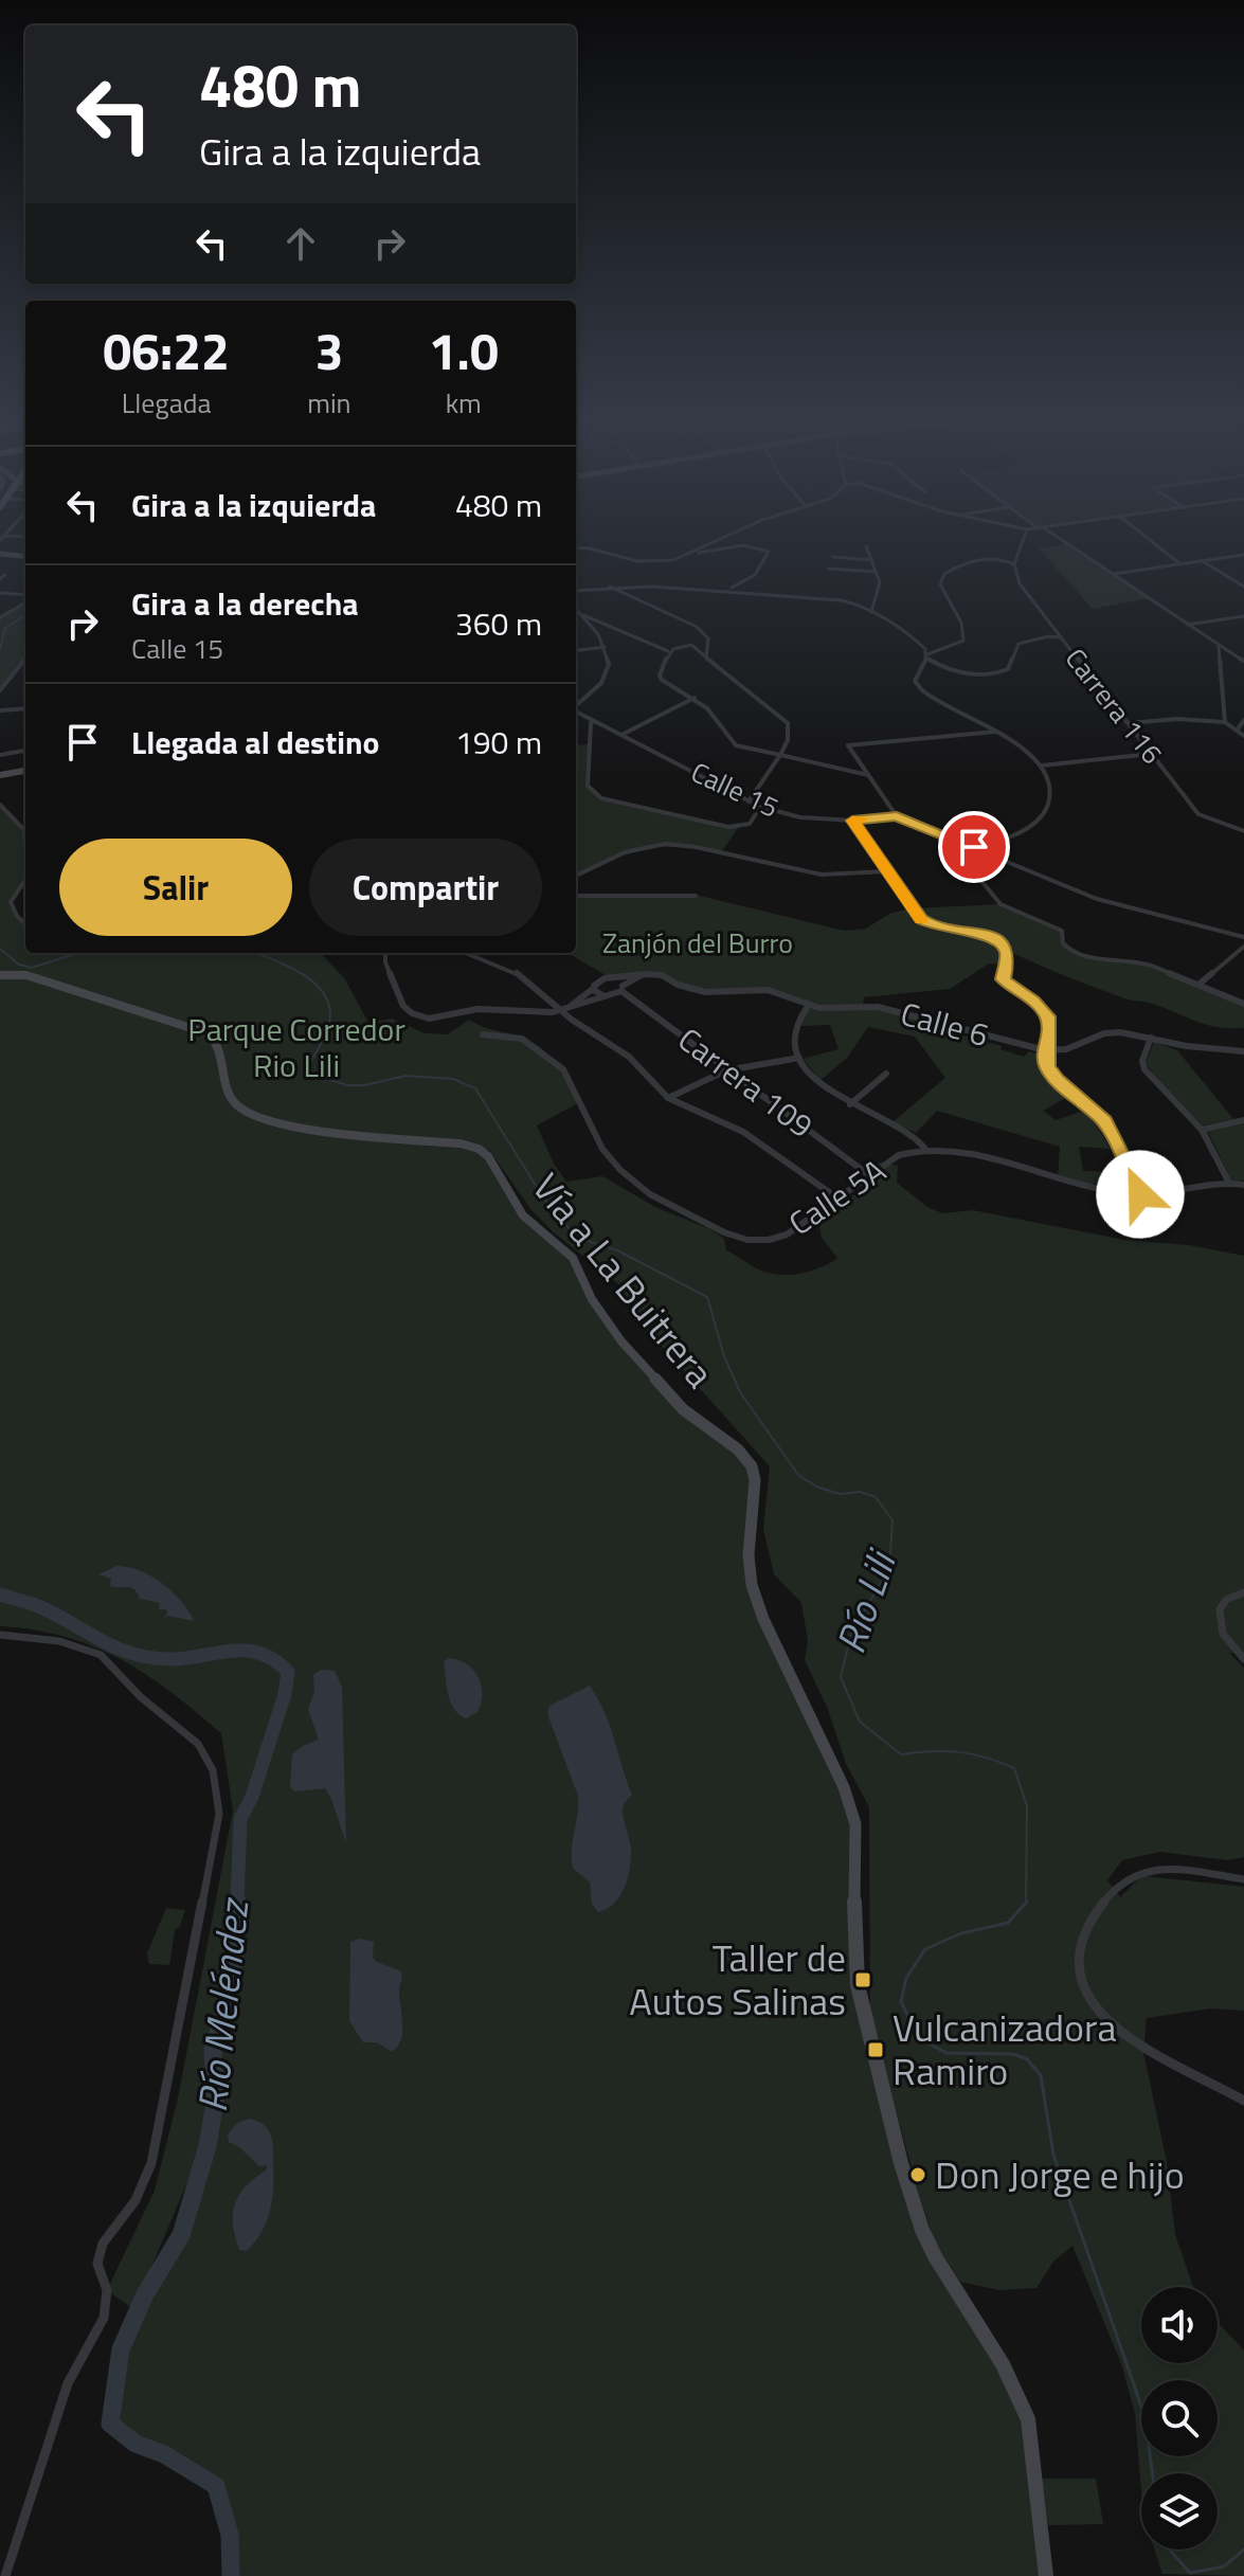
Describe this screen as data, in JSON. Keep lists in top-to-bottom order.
{
  "streets": {
    "street": [
      "Carrera 116",
      "Calle 15",
      "Calle 6",
      "Carrera 109",
      "Calle 5A",
      "Vía a La Buitrera"
    ]
  },
  "crossings": [
    ["Calle 6", "Carrera 109"],
    ["Carrera 109", "Calle 5A"]
  ],
  "water": ["Río Lili", "Río Meléndez"],
  "parks": ["Zanjón del Burro", "Parque Corredor Rio Lili"],
  "places": {
    "transit": ["Taller de Autos Salinas", "Vulcanizadora Ramiro"],
    "other": ["Don Jorge e hijo"]
  },
  "page": {
    "turn": ["480 m", "Gira a la izquierda"],
    "eta": [
      "06:22",
      "Llegada",
      "3",
      "min",
      "1.0",
      "km"
    ],
    "list": [
      {
        "name": "Gira a la izquierda",
        "value": "480 m"
      },
      {
        "name": "Gira a la derecha",
        "note": "Calle 15",
        "value": "360 m"
      },
      {
        "name": "Llegada al destino",
        "value": "190 m"
      }
    ],
    "buttons": ["Salir", "Compartir"]
  }
}
